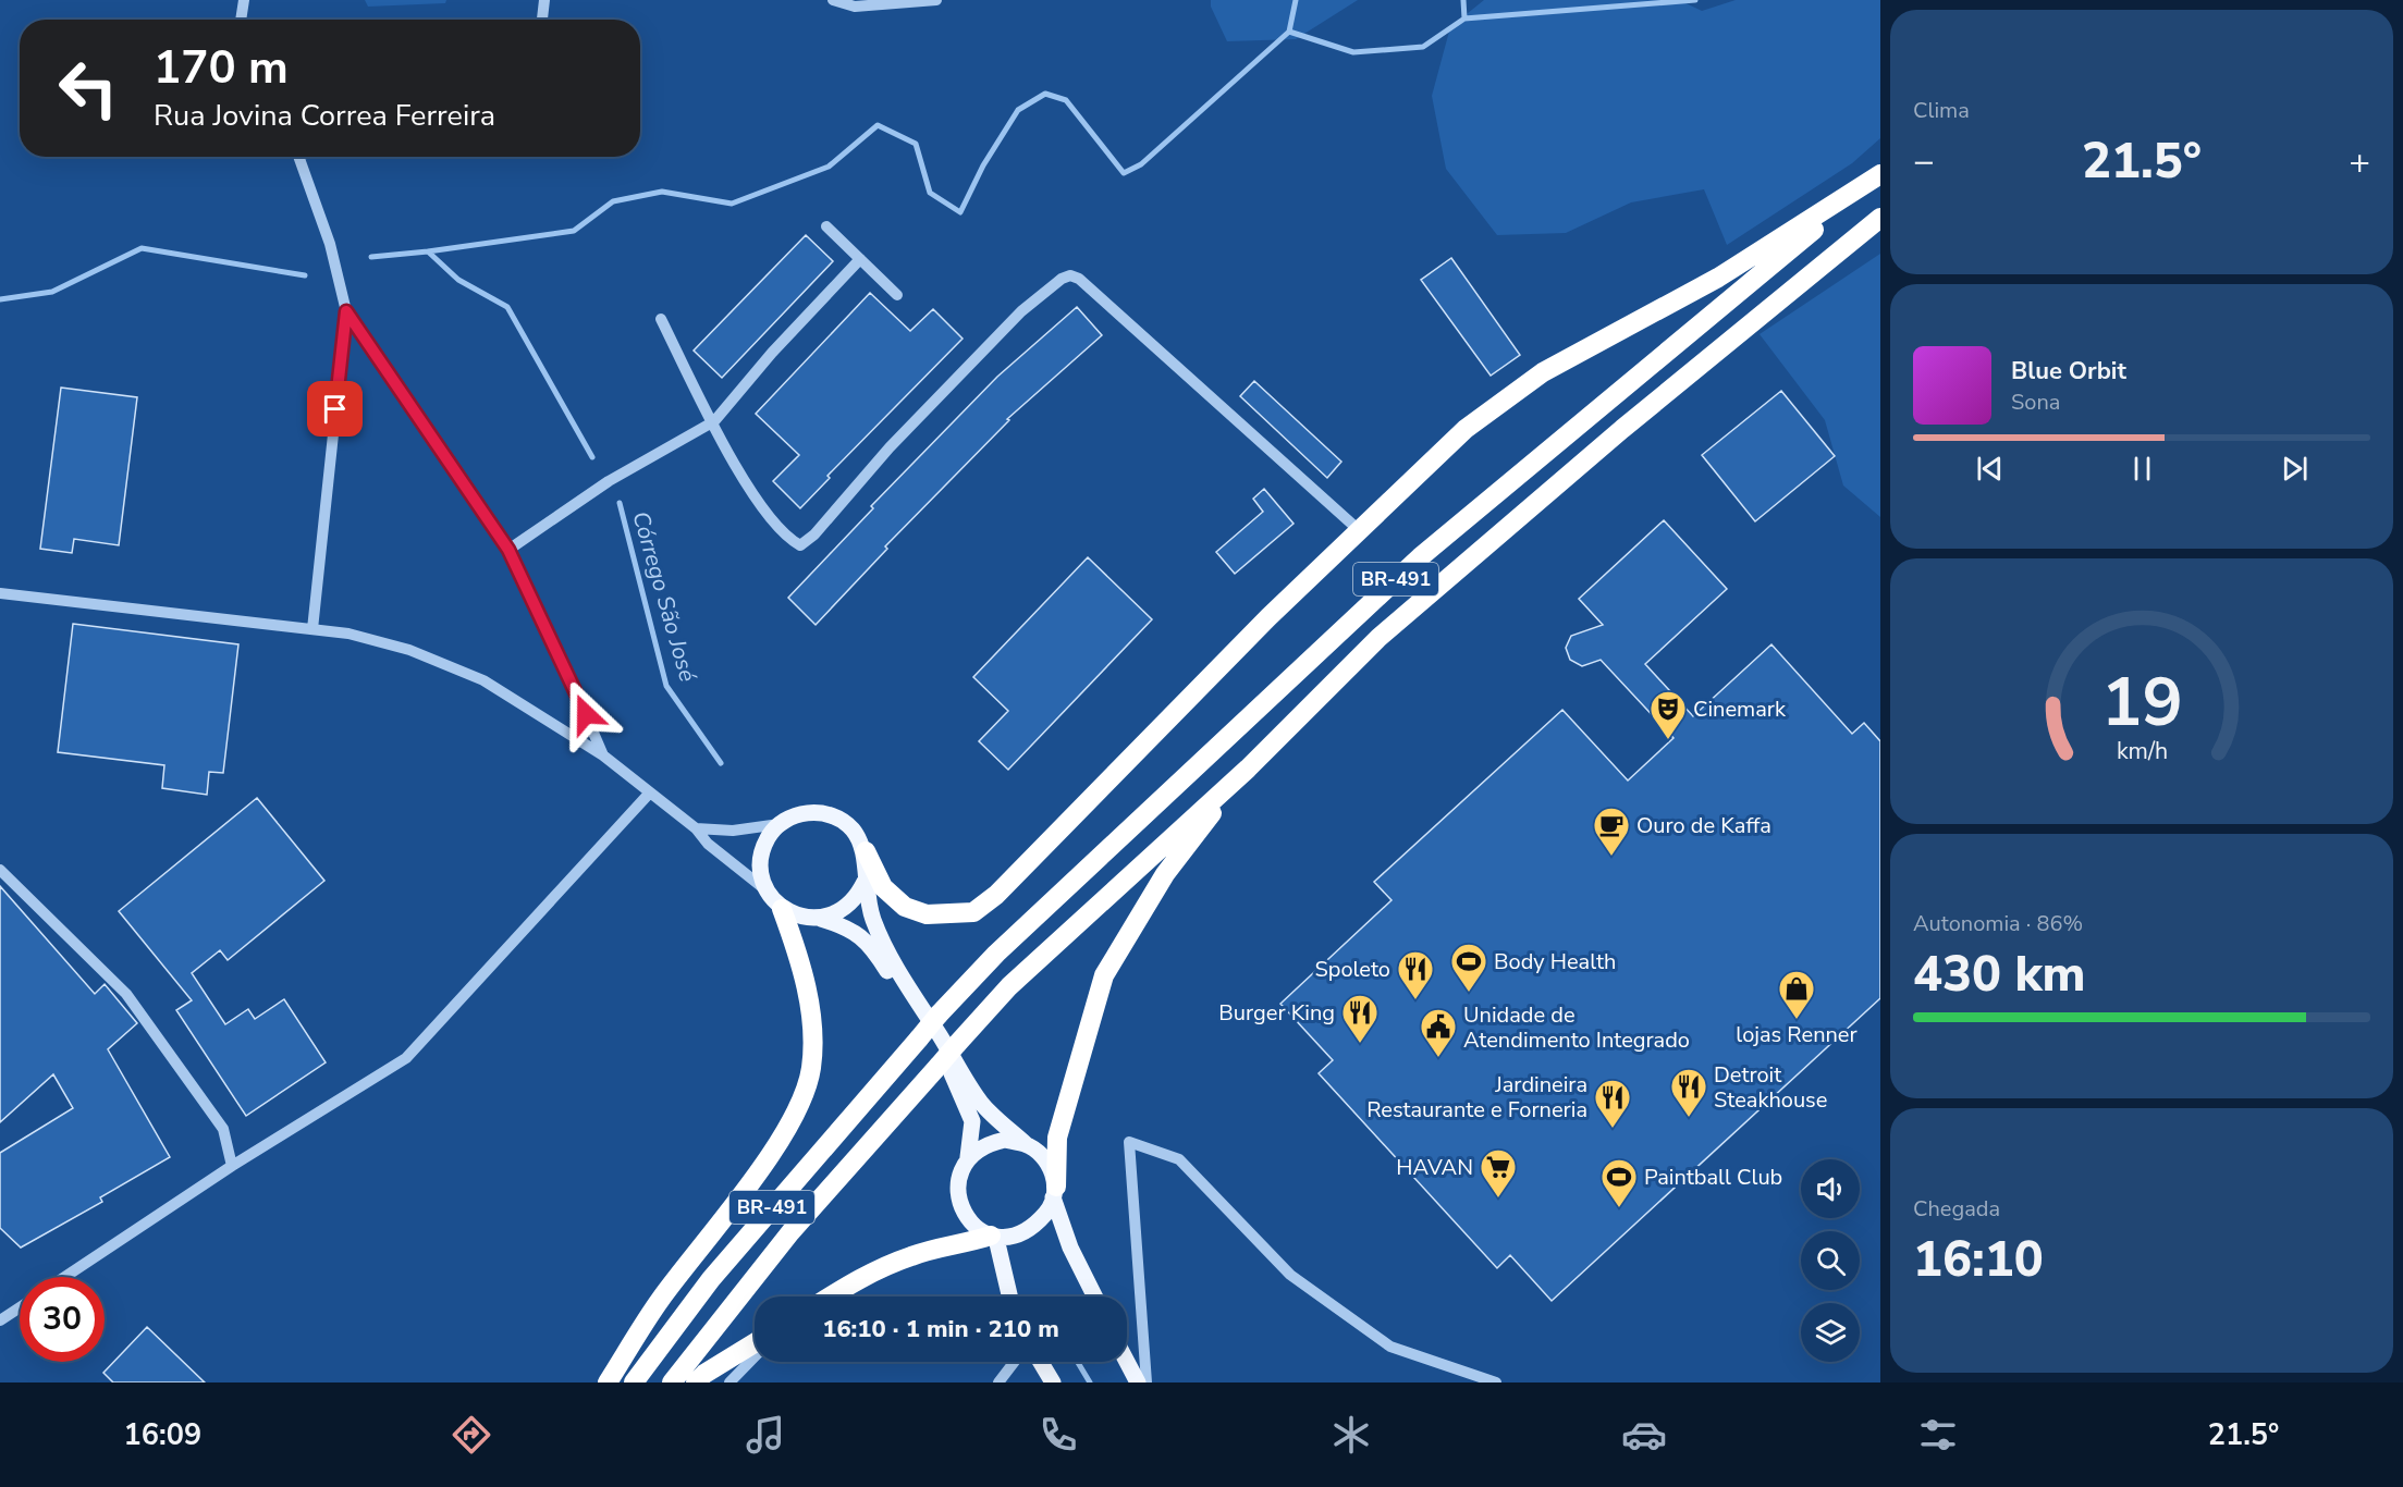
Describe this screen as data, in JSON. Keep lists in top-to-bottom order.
{
  "streets": {
    "highway": ["BR-491"]
  },
  "water": ["Córrego São José"],
  "places": {
    "theatre": ["Cinemark"],
    "cafe": ["Ouro de Kaffa"],
    "sports": ["Body Health", "Paintball Club"],
    "restaurant": [
      "Spoleto",
      "Burger King",
      "Detroit Steakhouse",
      "Jardineira Restaurante e Forneria"
    ],
    "shop": ["lojas Renner"],
    "public building": ["Unidade de Atendimento Integrado"],
    "supermarket": ["HAVAN"]
  },
  "page": {
    "tile": [
      "Clima",
      ["Autonomia · 86%", "430 km"],
      ["Chegada", "16:10"]
    ],
    "turn": ["170 m", "Rua Jovina Correa Ferreira"],
    "heat": ["−", "21.5°", "+"],
    "song": ["Blue Orbit", "Sona"],
    "limit": "30",
    "trip": "16:10 · 1 min · 210 m",
    "tabs": ["16:09", "21.5°"],
    "gauge": ["19", "km/h"]
  }
}
